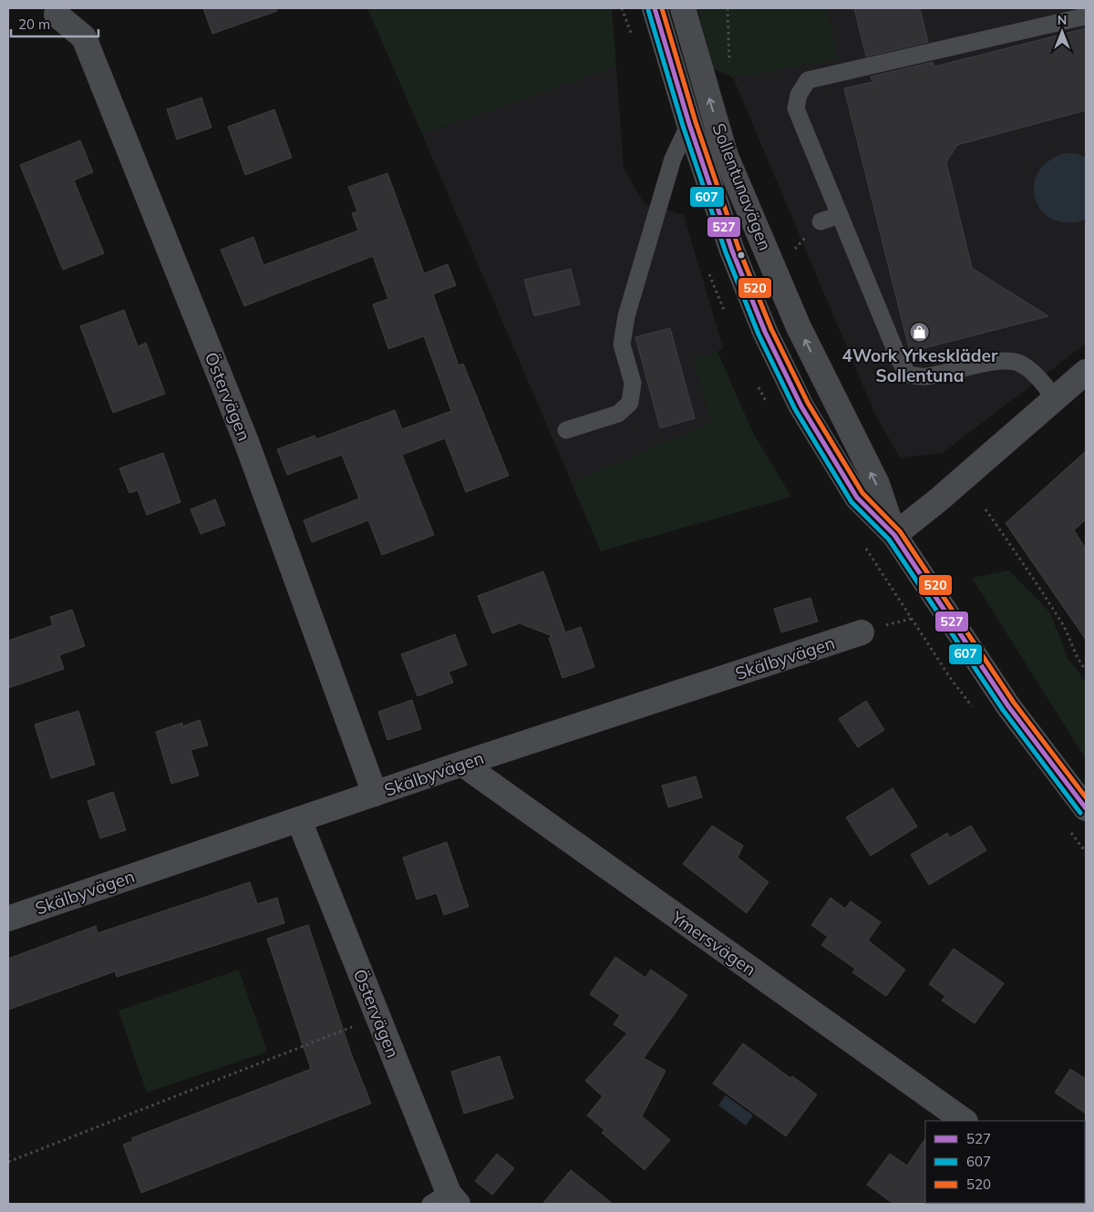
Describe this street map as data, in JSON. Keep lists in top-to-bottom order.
{
  "streets": {
    "street": [
      "Sollentunavägen",
      "Östervägen",
      "Skälbyvägen",
      "Ymersvägen"
    ]
  },
  "crossings": [
    ["Östervägen", "Skälbyvägen"],
    ["Skälbyvägen", "Ymersvägen"]
  ],
  "places": {
    "shop": ["4Work Yrkeskläder Sollentuna"]
  },
  "lines": ["transit line 527", "transit line 520", "transit line 607"],
  "legend": ["527", "607", "520"],
  "scale_bar": "20 m",
  "north": "top"
}
